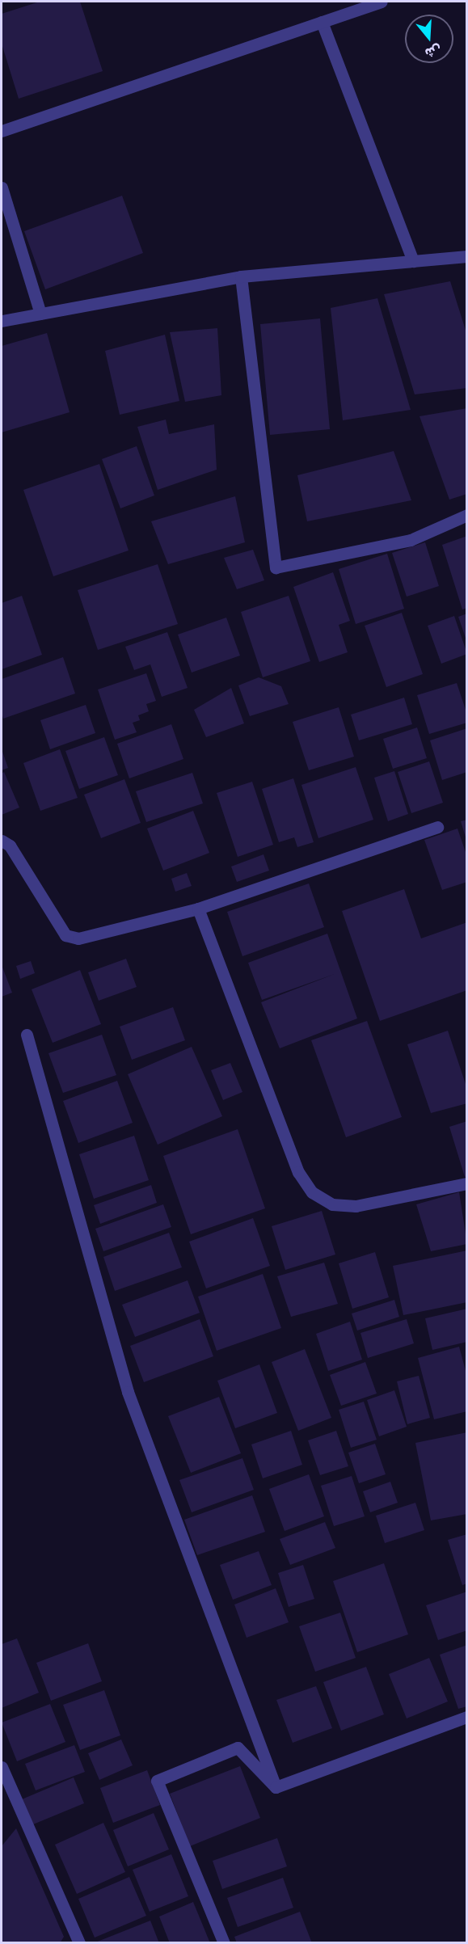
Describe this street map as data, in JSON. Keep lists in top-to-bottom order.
{
  "north": "bottom"
}
